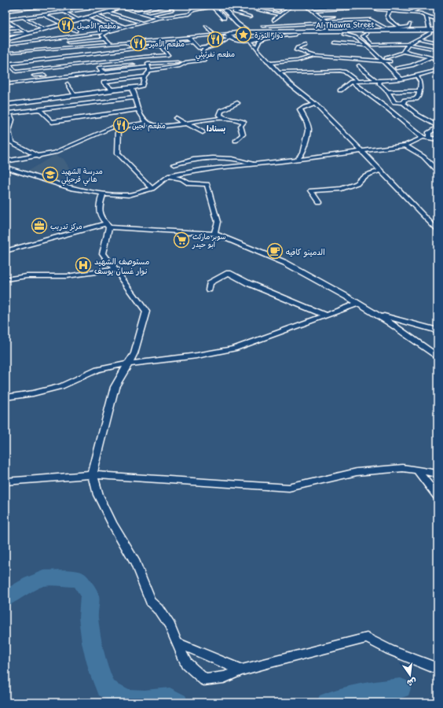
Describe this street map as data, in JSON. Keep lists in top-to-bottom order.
{
  "streets": {
    "main road": ["Al Thawra Street"]
  },
  "districts": ["بسنادا"],
  "places": {
    "restaurant": [
      "مطعم الأصيل",
      "مطعم نفرتيتي",
      "مطعم الأمير",
      "مطعم لجين"
    ],
    "place": ["دوار الثورة"],
    "school or university": ["مدرسة الشهيد هاني قرحيلي"],
    "office": ["مركز تدريب"],
    "supermarket": ["سوبر ماركت ابو حيدر"],
    "cafe": ["الدمينو كافيه"],
    "hospital": ["مستوصف الشهيد نوار غسان يوسف"]
  },
  "north": "bottom"
}
